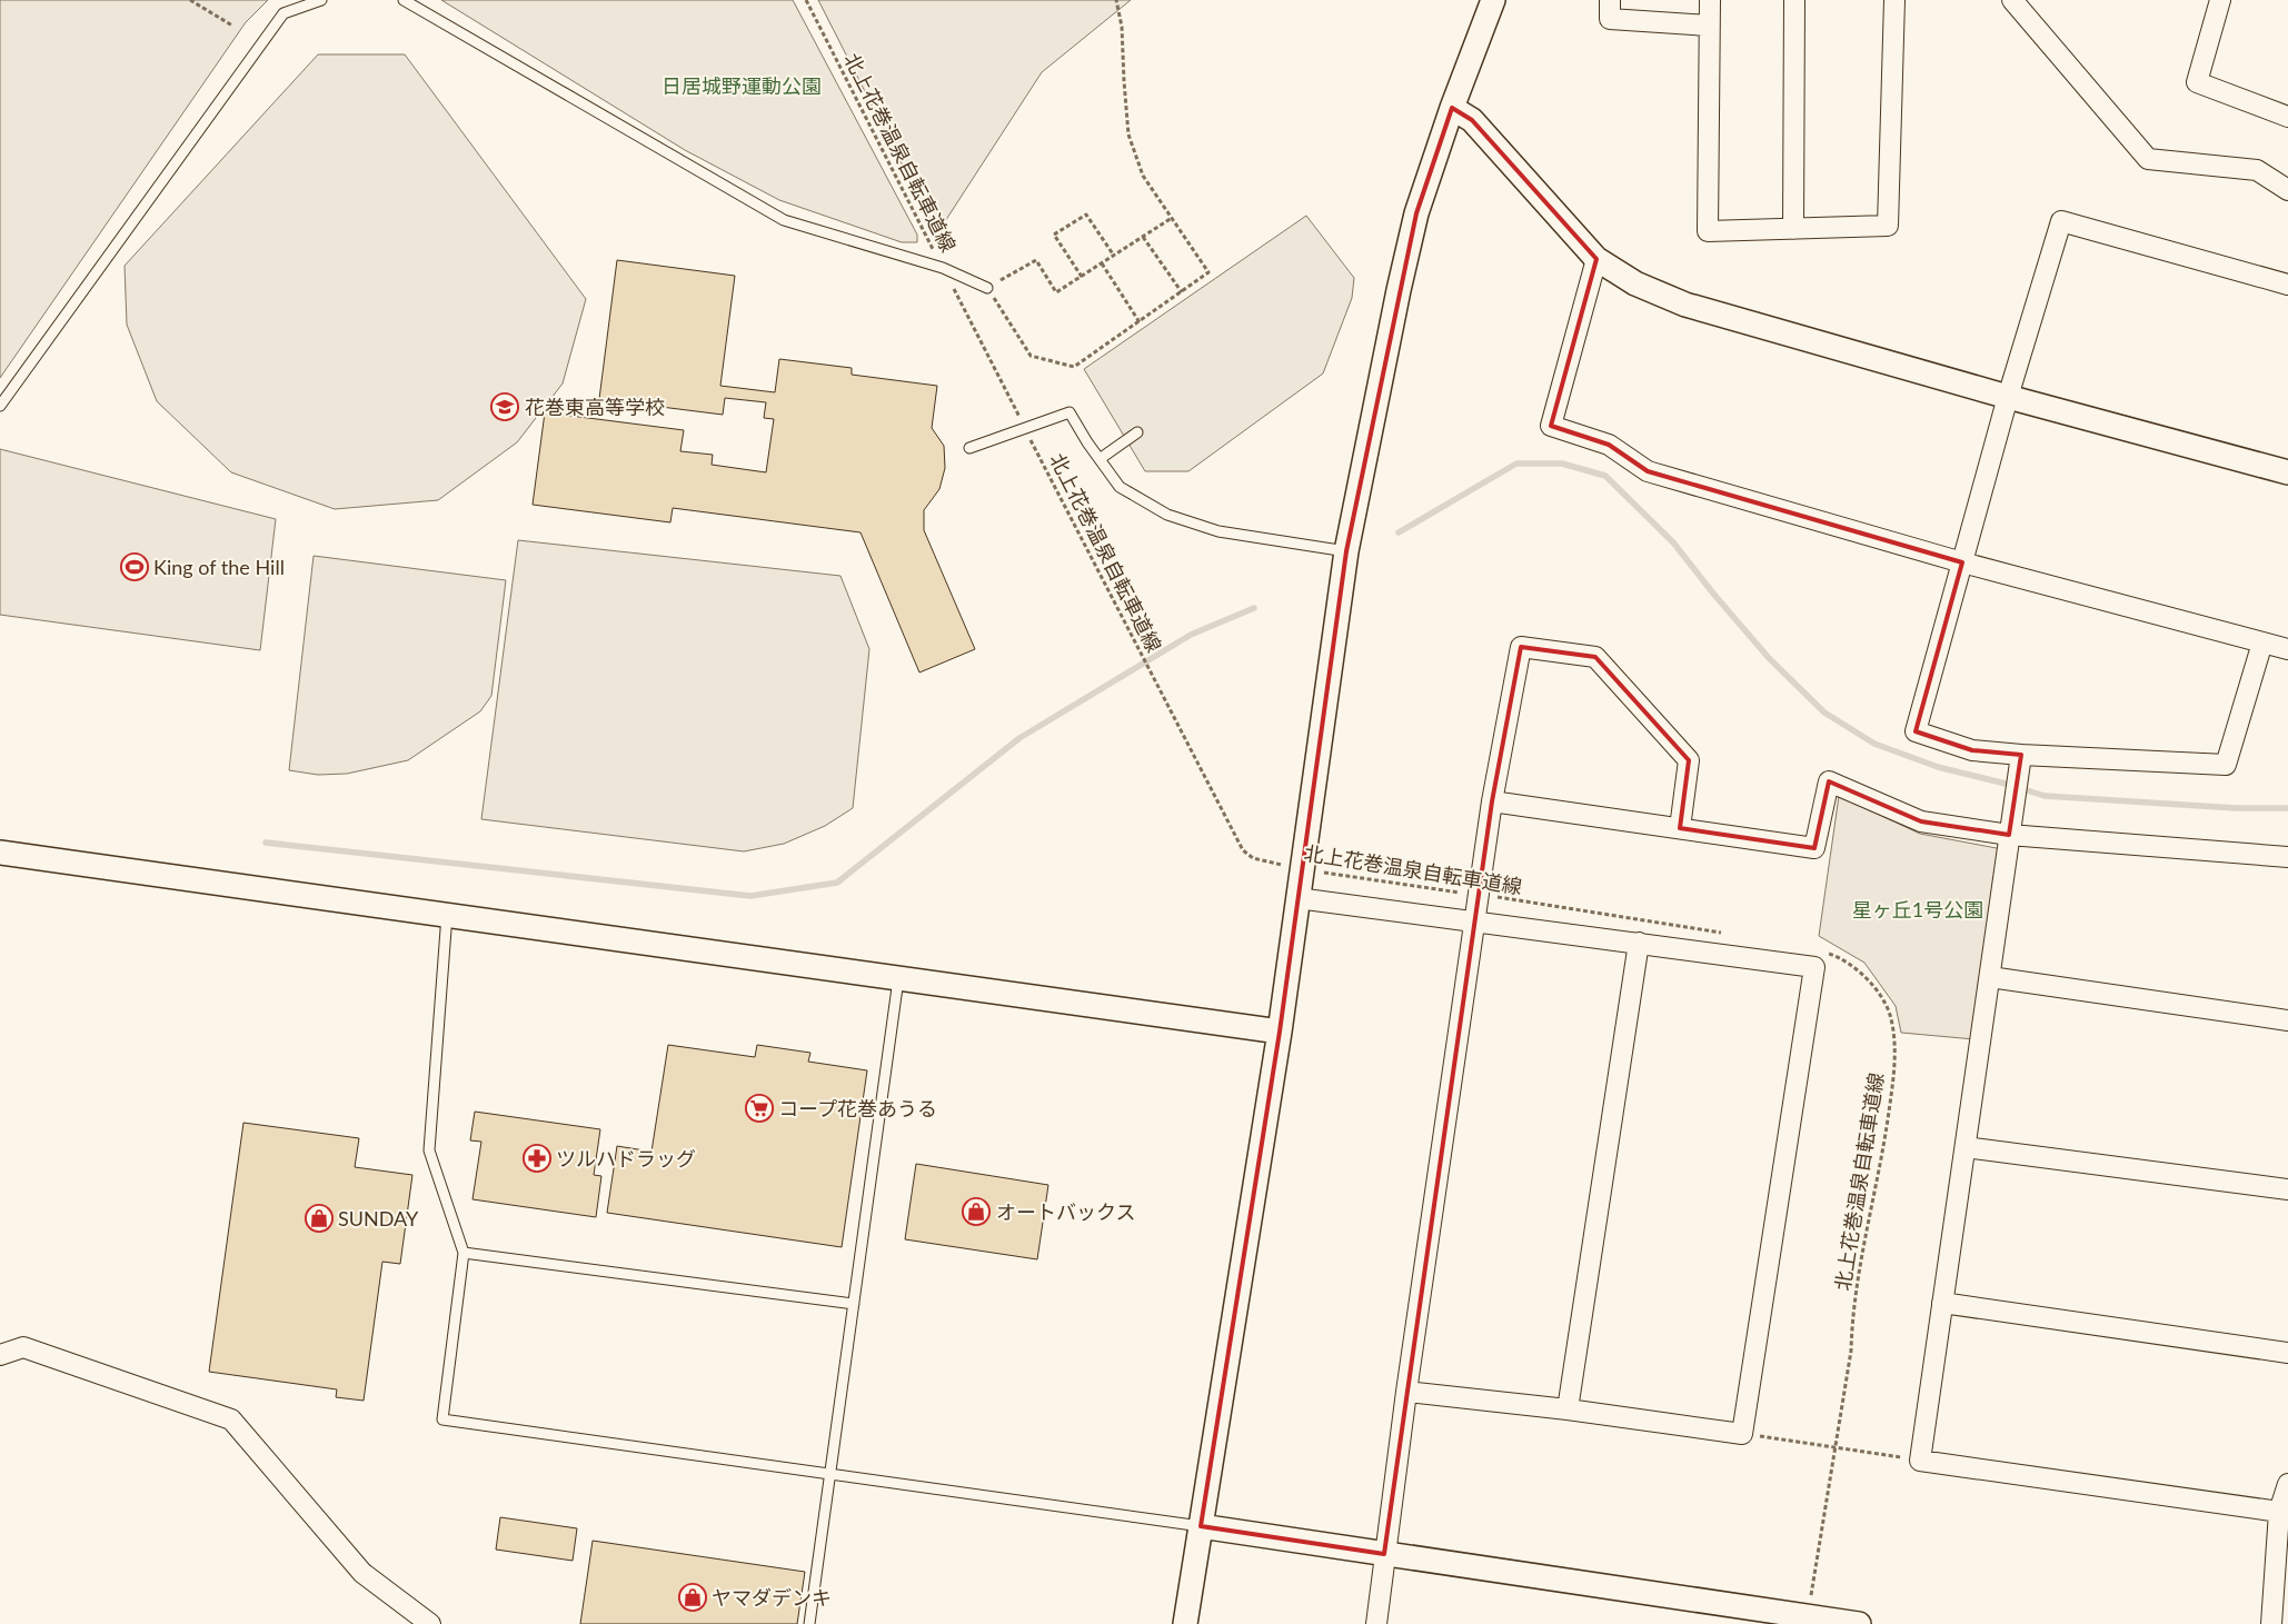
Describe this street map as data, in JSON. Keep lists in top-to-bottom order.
{
  "streets": {
    "path": ["北上花巻温泉自転車道線"]
  },
  "parks": ["日居城野運動公園", "星ヶ丘1号公園"],
  "places": {
    "school or university": ["花巻東高等学校"],
    "sports": ["King of the Hill"],
    "supermarket": ["コープ花巻あうる"],
    "pharmacy": ["ツルハドラッグ"],
    "shop": ["オートバックス", "SUNDAY", "ヤマダデンキ"]
  }
}
